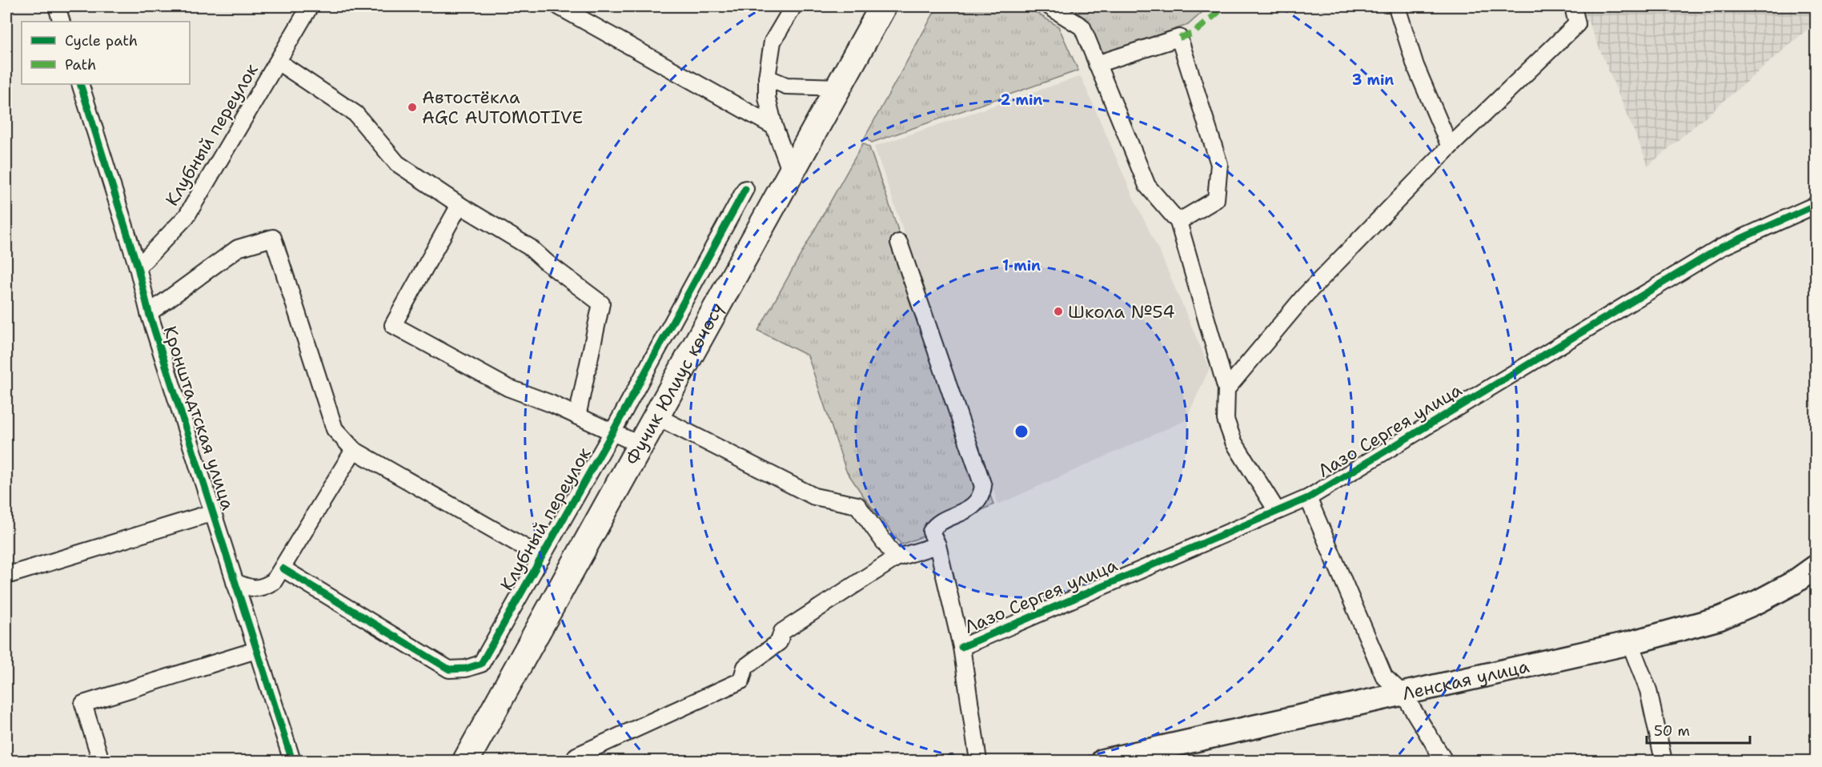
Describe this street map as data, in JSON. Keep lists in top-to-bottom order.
{
  "streets": {
    "main road": ["Фучик Юлиус көчөсү", "Ленская улица"],
    "street": ["Клубный переулок", "Кронштадтская улица", "Лазо Сергея улица"]
  },
  "crossings": [
    ["Клубный переулок", "Фучик Юлиус көчөсү"],
    ["Клубный переулок", "Кронштадтская улица"]
  ],
  "places": ["Автостёкла AGC AUTOMOTIVE", "Школа №54"],
  "legend": ["Cycle path", "Path"],
  "scale_bar": "50 m",
  "rings": ["3 min", "2 min", "1 min"]
}
